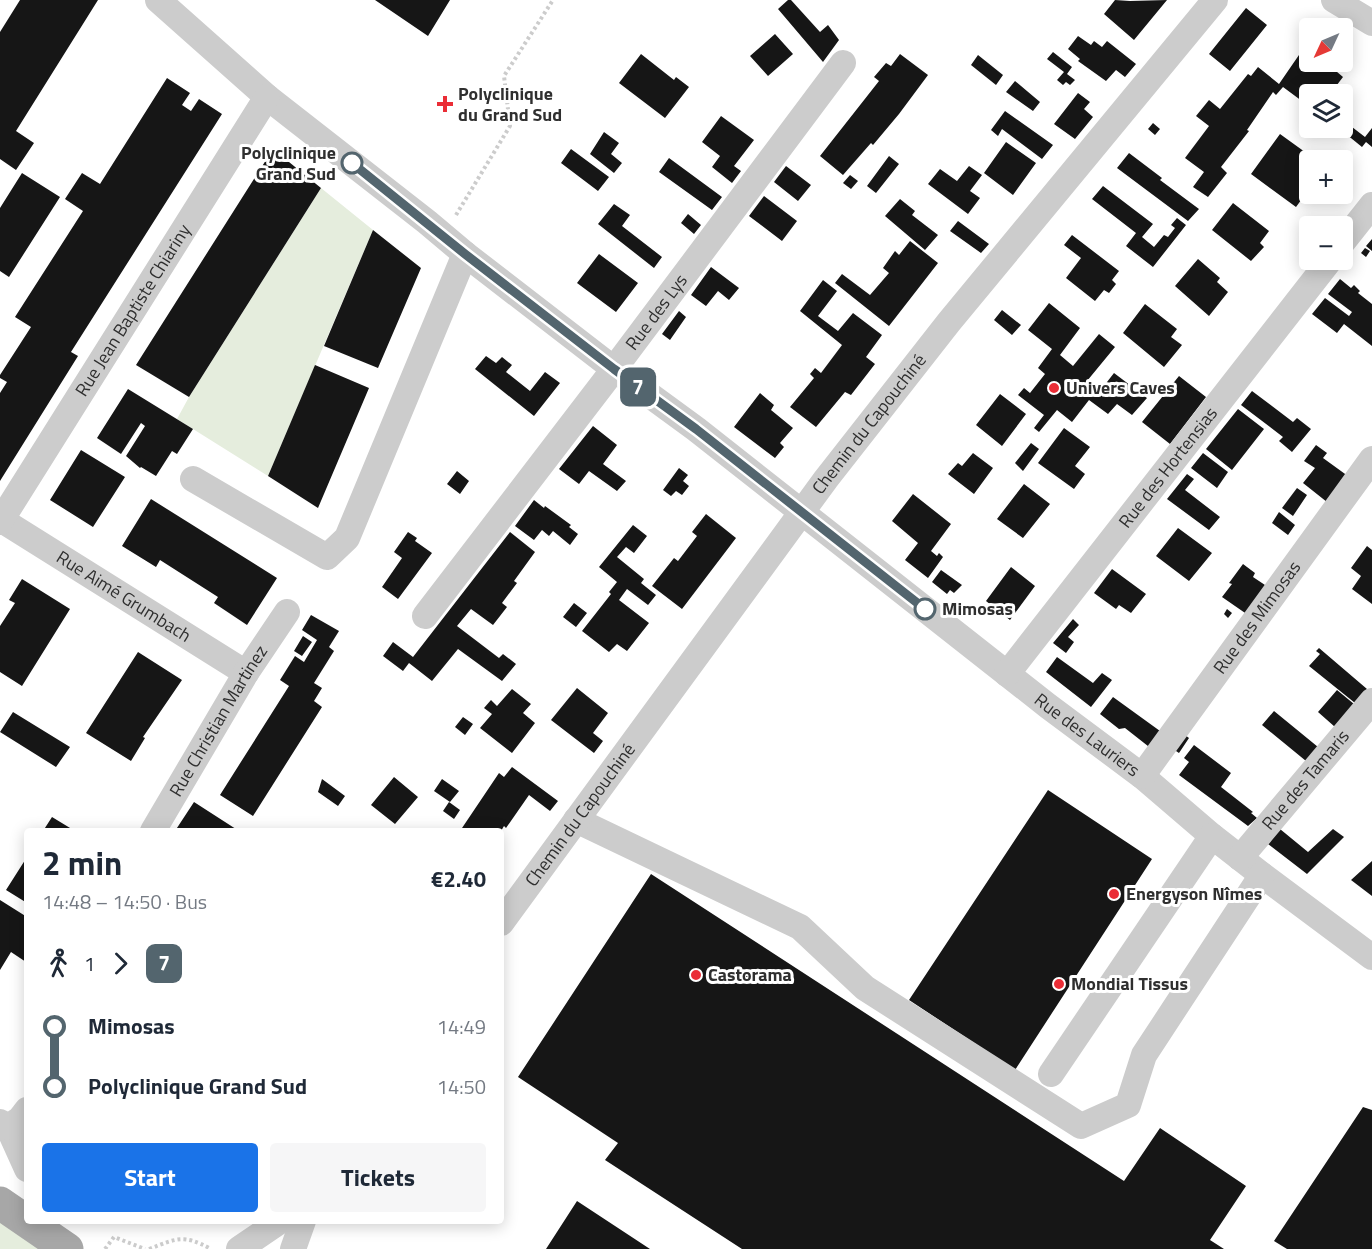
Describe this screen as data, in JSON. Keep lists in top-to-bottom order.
{
  "streets": {
    "street": [
      "Rue Jean Baptiste Chiariny",
      "Rue des Lys",
      "Chemin du Capouchiné",
      "Rue des Hortensias",
      "Rue Aimé Grumbach",
      "Rue des Mimosas",
      "Rue Christian Martinez",
      "Rue des Lauriers",
      "Rue des Tamaris"
    ]
  },
  "crossings": [
    ["Rue Jean Baptiste Chiariny", "Rue Aimé Grumbach"],
    ["Rue Jean Baptiste Chiariny", "Rue des Lauriers"],
    ["Rue des Lys", "Rue des Lauriers"],
    ["Chemin du Capouchiné", "Rue des Lauriers"],
    ["Rue des Hortensias", "Rue des Lauriers"],
    ["Rue Aimé Grumbach", "Rue Christian Martinez"],
    ["Rue des Mimosas", "Rue des Lauriers"],
    ["Rue des Lauriers", "Rue des Tamaris"]
  ],
  "places": {
    "health": ["Polyclinique du Grand Sud"],
    "other": [
      "Polyclinique Grand Sud",
      "Univers Caves",
      "Mimosas",
      "Energyson Nîmes",
      "Castorama",
      "Mondial Tissus"
    ]
  },
  "lines": ["bus line 7"],
  "north": "bottom left",
  "page": {
    "on_map": "7",
    "map_buttons": ["+", "−"],
    "heading": ["2 min", "14:48 – 14:50 · Bus", "€2.40"],
    "legs": ["1", "7"],
    "list": [
      {
        "name": "Mimosas",
        "value": "14:49"
      },
      {
        "name": "Polyclinique Grand Sud",
        "value": "14:50"
      }
    ],
    "buttons": ["Start", "Tickets"]
  }
}
